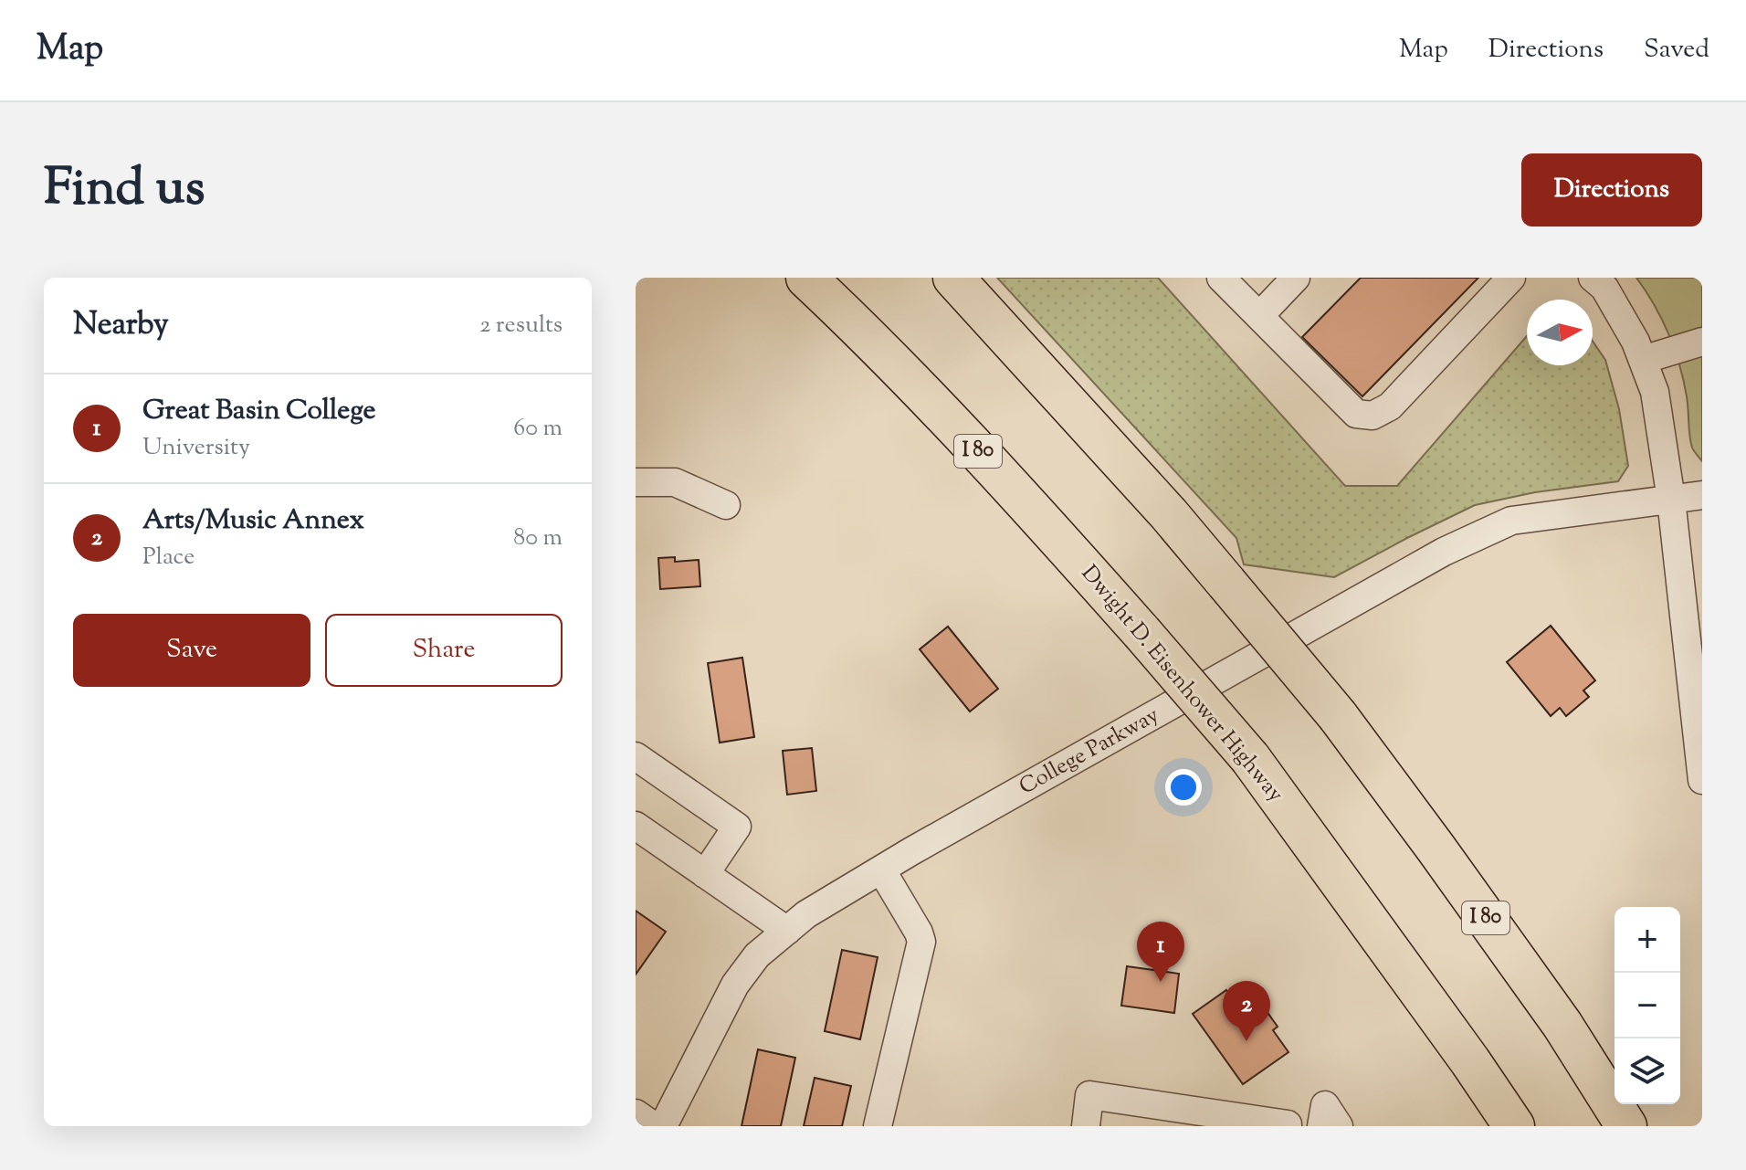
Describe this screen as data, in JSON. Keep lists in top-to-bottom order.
{
  "streets": {
    "highway": ["I 80", "Dwight D. Eisenhower Highway"],
    "street": ["College Parkway"]
  },
  "north": "right",
  "page": {
    "header": "Map",
    "nav": ["Map", "Directions", "Saved"],
    "title": "Find us",
    "buttons": [
      "Directions",
      ["Save", "Share"]
    ],
    "heading": ["Nearby", "2 results"],
    "list": [
      {
        "mark": "1",
        "name": "Great Basin College",
        "note": "University",
        "value": "60 m"
      },
      {
        "mark": "2",
        "name": "Arts/Music Annex",
        "note": "Place",
        "value": "80 m"
      }
    ],
    "map_buttons": ["+", "−"],
    "pins": ["1", "2"]
  }
}
